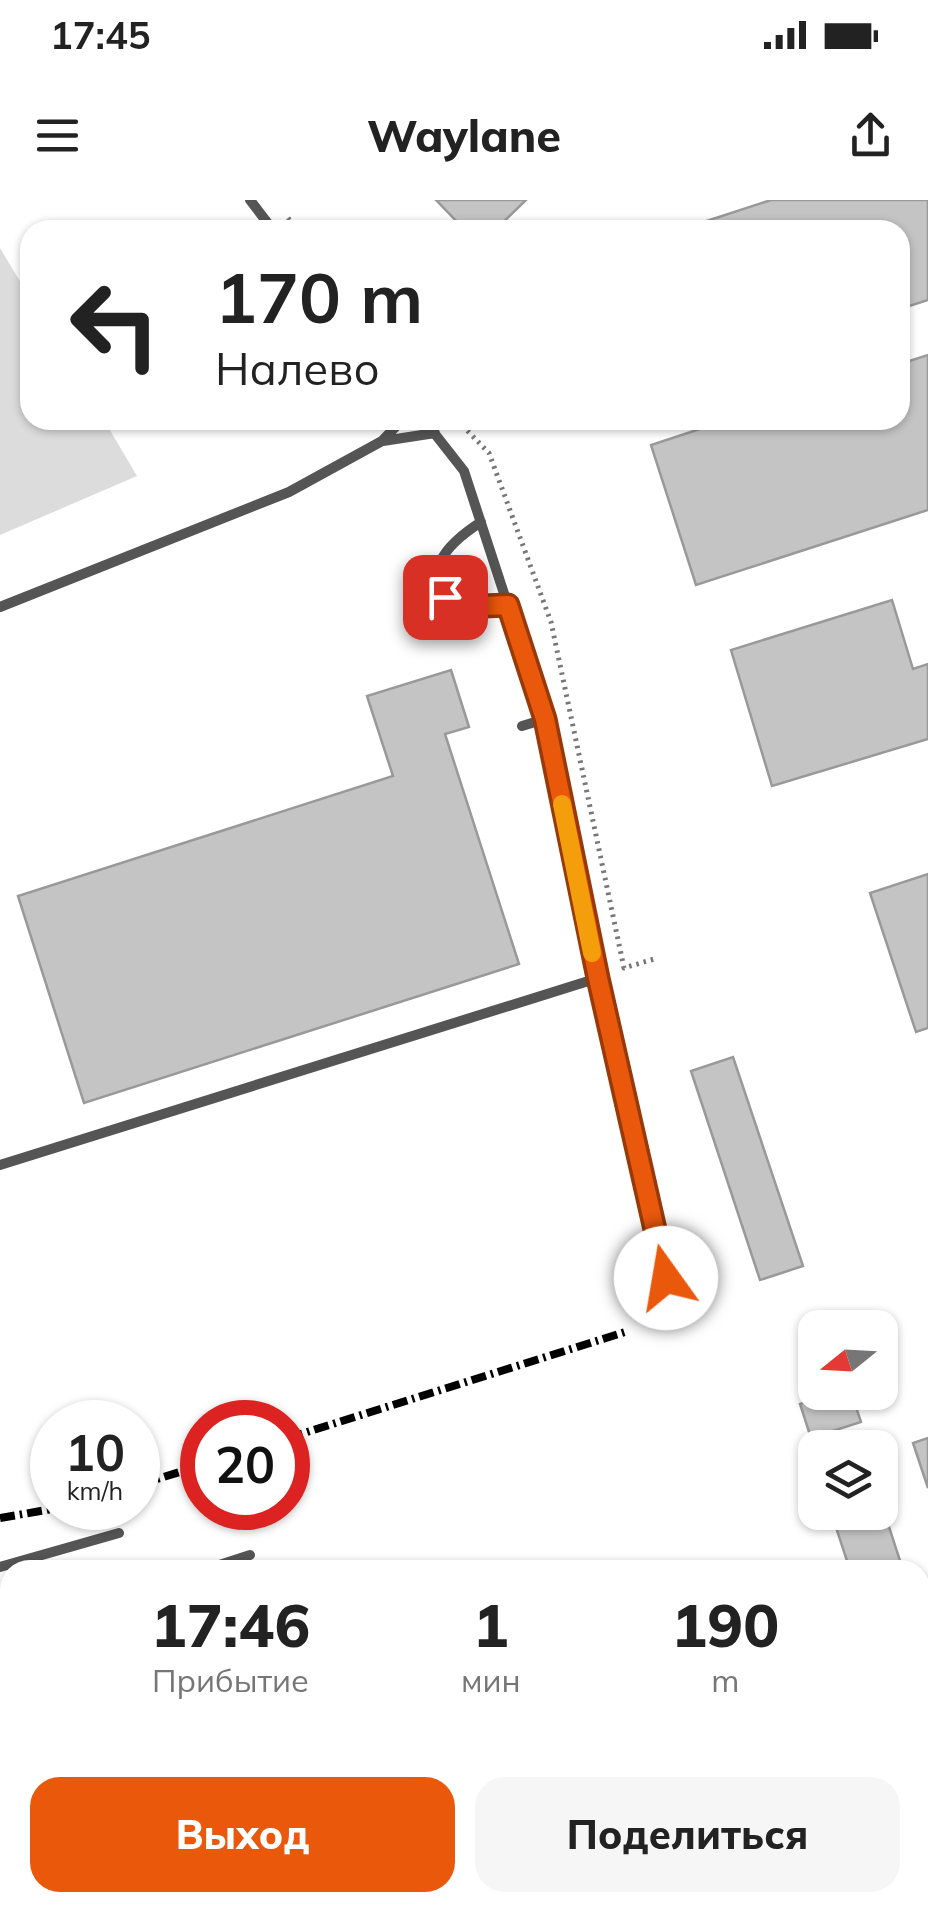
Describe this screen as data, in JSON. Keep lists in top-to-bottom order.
{
  "north": "left",
  "page": {
    "status": "17:45",
    "header": "Waylane",
    "turn": ["170 m", "Налево"],
    "speed": "10 km/h",
    "limit": "20",
    "eta": [
      "17:46",
      "Прибытие",
      "1",
      "мин",
      "190",
      "m"
    ],
    "buttons": ["Выход", "Поделиться"]
  }
}
